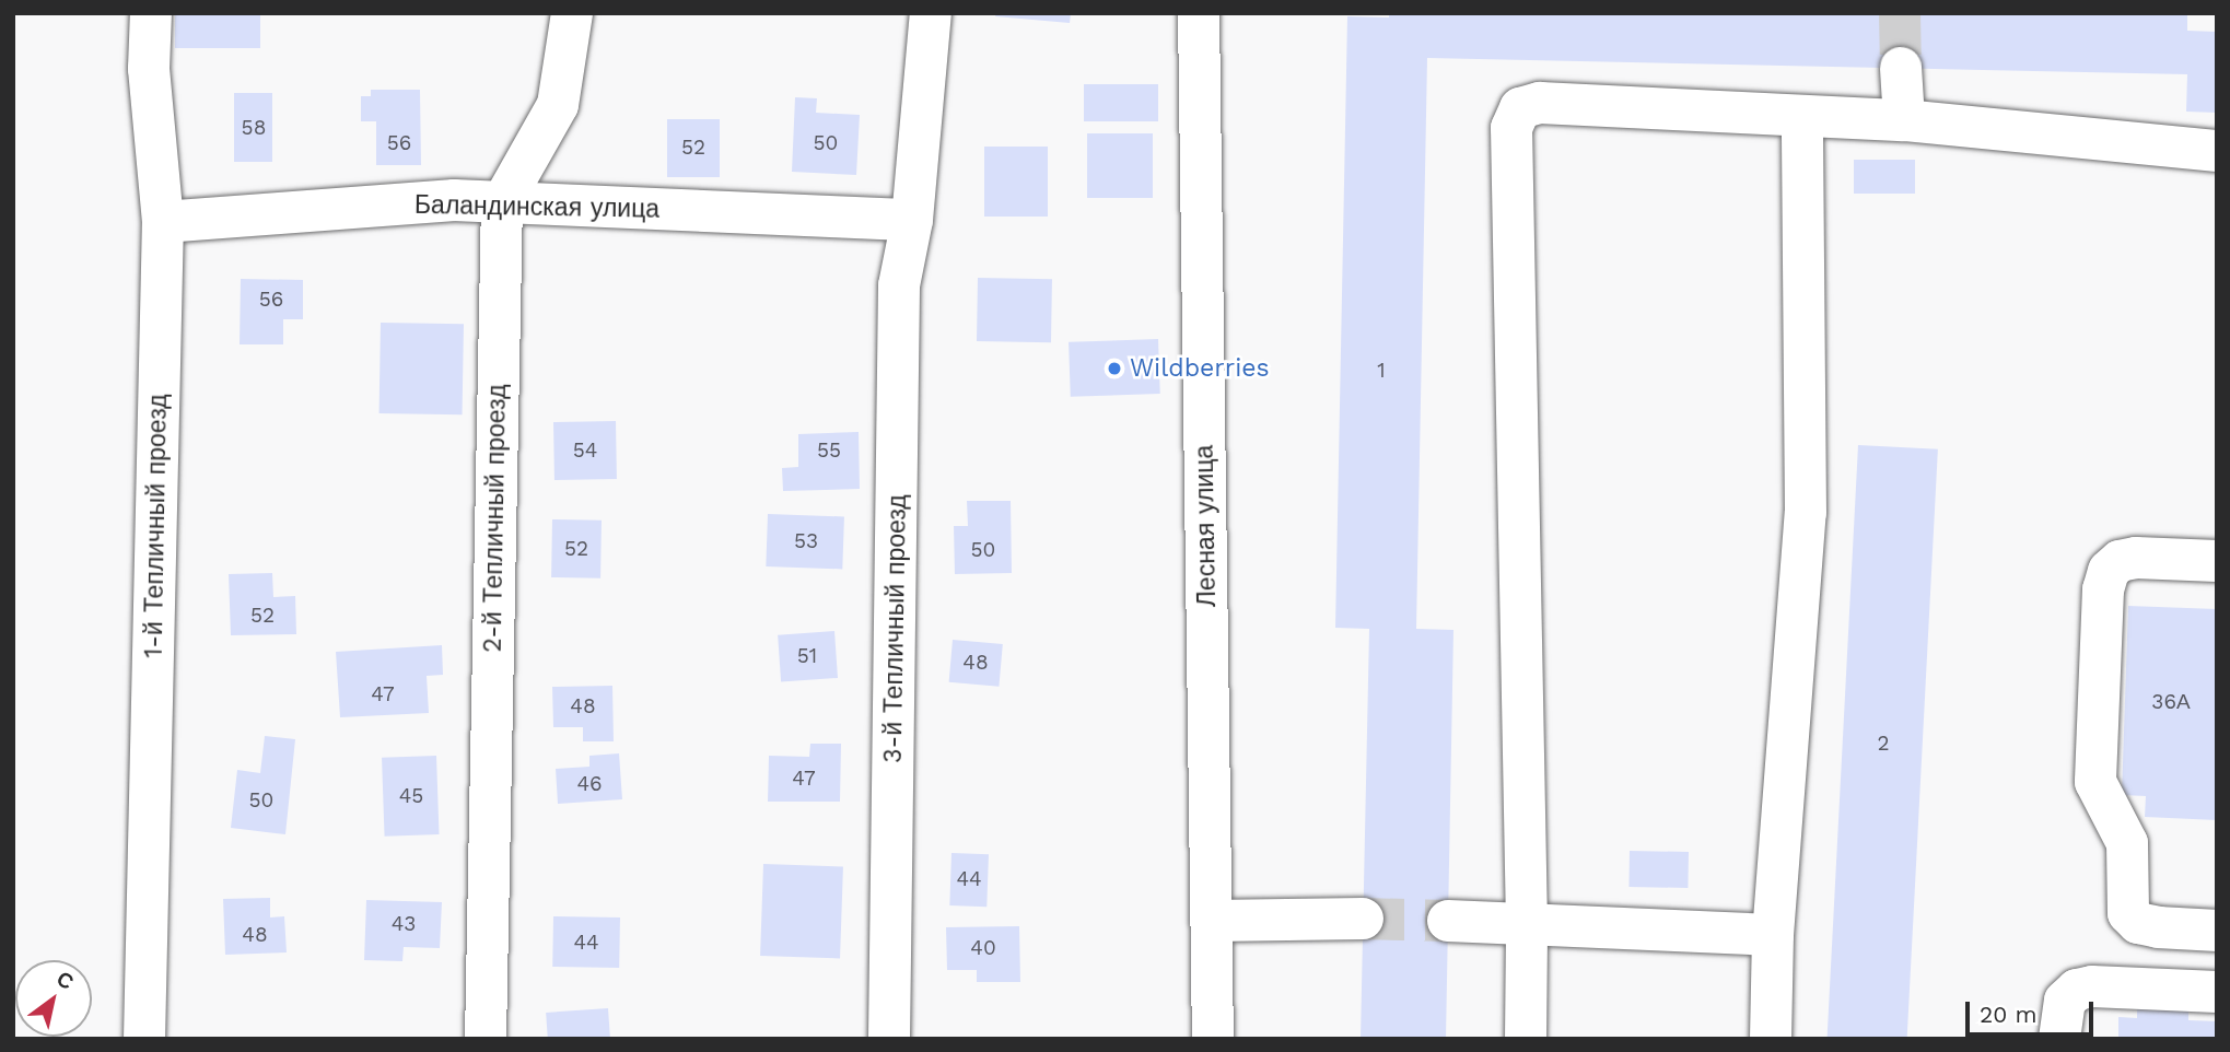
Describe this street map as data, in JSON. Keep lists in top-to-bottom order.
{
  "streets": {
    "street": [
      "Баландинская улица",
      "2-й Тепличный проезд",
      "1-й Тепличный проезд",
      "Лесная улица",
      "3-й Тепличный проезд"
    ]
  },
  "crossings": [
    ["Баландинская улица", "2-й Тепличный проезд"],
    ["Баландинская улица", "1-й Тепличный проезд"],
    ["Баландинская улица", "3-й Тепличный проезд"]
  ],
  "places": ["Wildberries"],
  "house_numbers": [
    "58",
    "56",
    "50",
    "52",
    "56",
    "1",
    "54",
    "55",
    "53",
    "52",
    "50",
    "52",
    "51",
    "48",
    "47",
    "36А",
    "48",
    "2",
    "47",
    "46",
    "45",
    "50",
    "44",
    "43",
    "48",
    "44",
    "40"
  ],
  "scale_bar": "20 m",
  "north": "top right"
}
